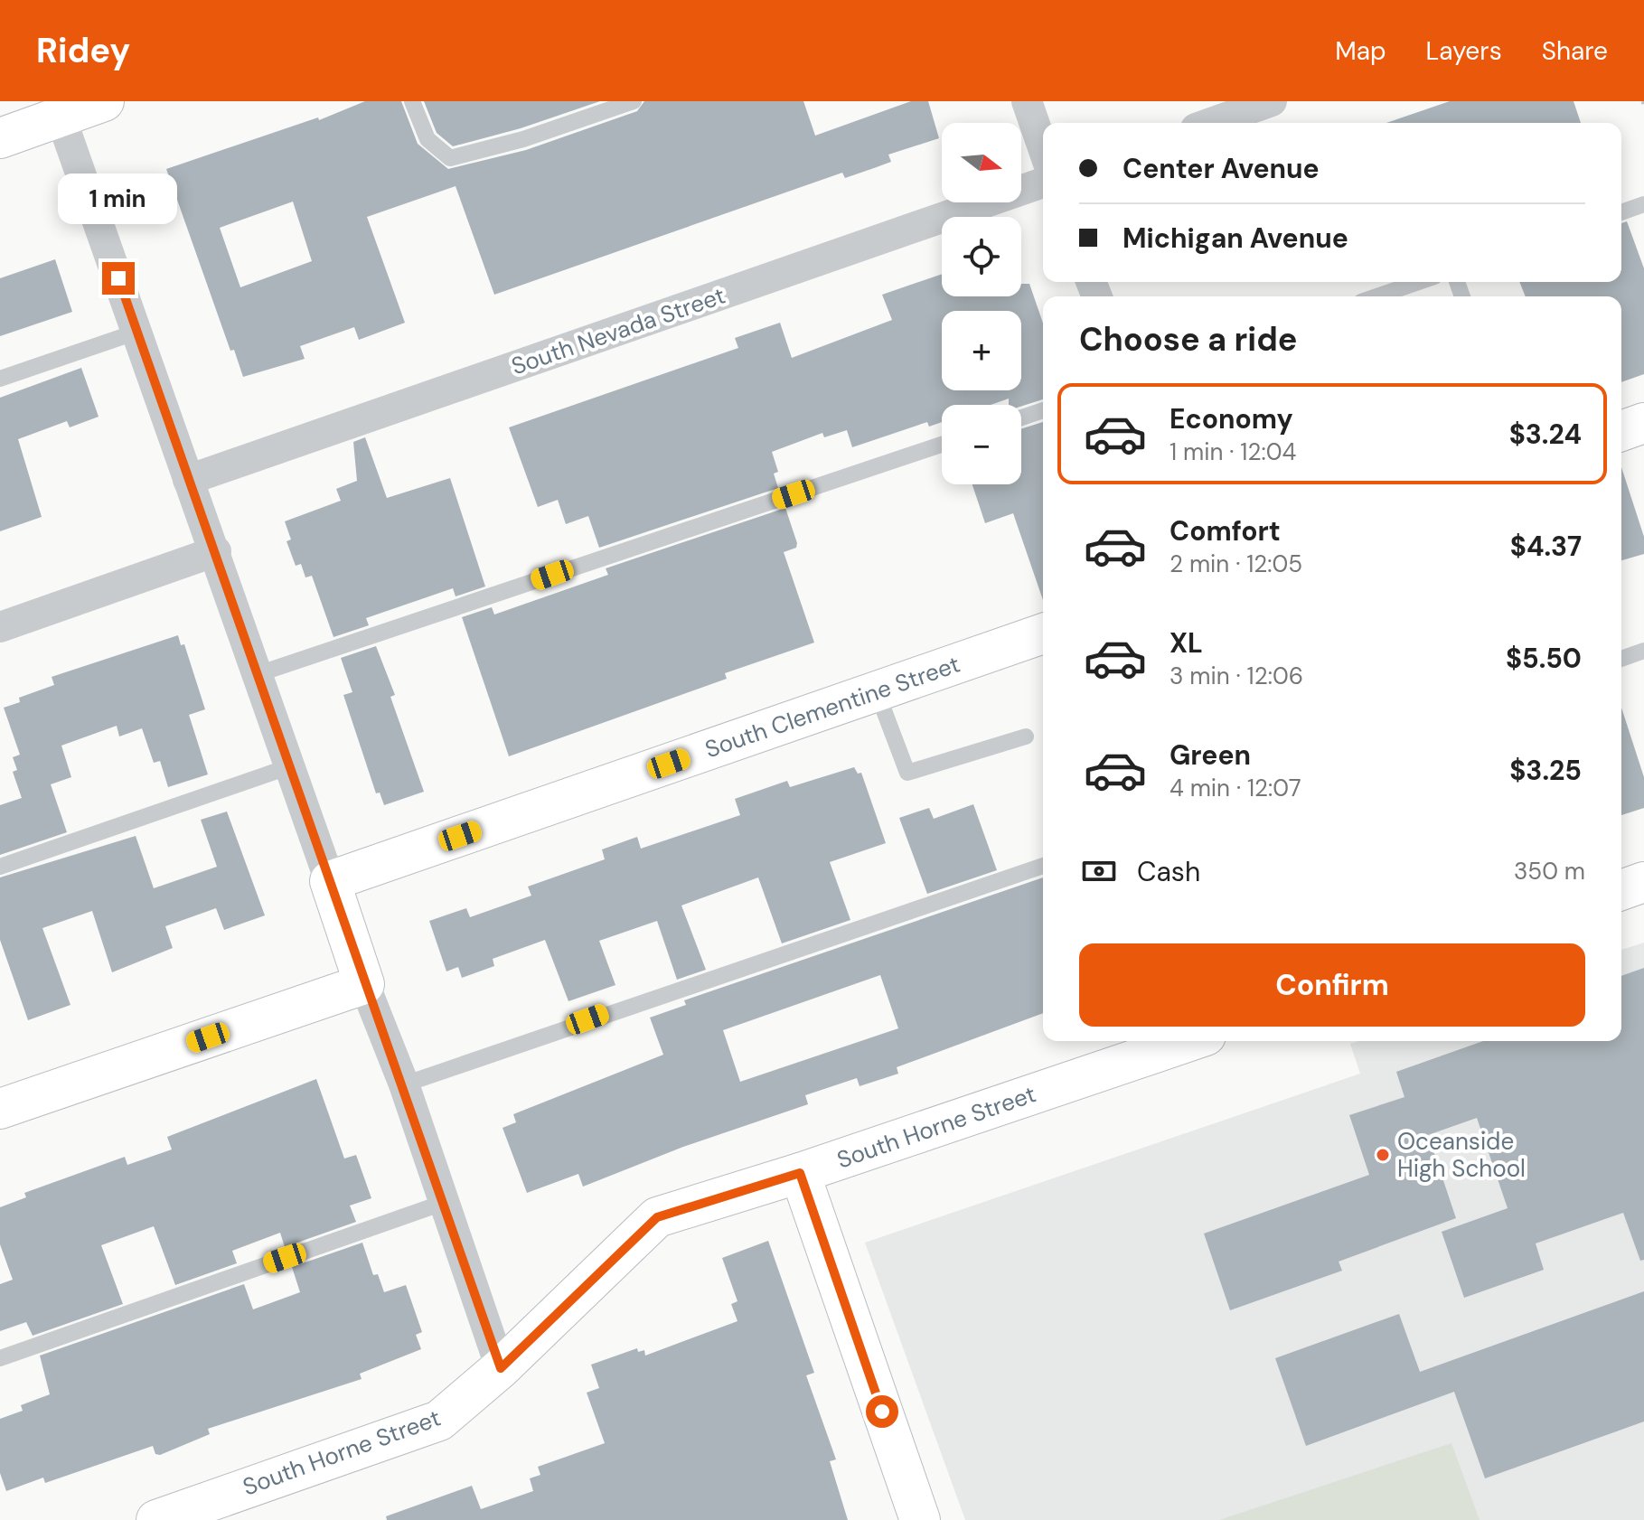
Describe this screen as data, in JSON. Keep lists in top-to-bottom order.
{
  "streets": {
    "street": ["South Nevada Street", "South Clementine Street", "South Horne Street"]
  },
  "places": ["Oceanside High School"],
  "north": "right",
  "page": {
    "header": "Ridey",
    "nav": ["Map", "Layers", "Share"],
    "map_buttons": ["+", "−"],
    "banner": ["Center Avenue", "Michigan Avenue"],
    "bubble": "1 min",
    "heading": "Choose a ride",
    "list": [
      {
        "name": "Economy",
        "note": "1 min · 12:04",
        "value": "$3.24"
      },
      {
        "name": "Comfort",
        "note": "2 min · 12:05",
        "value": "$4.37"
      },
      {
        "name": "XL",
        "note": "3 min · 12:06",
        "value": "$5.50"
      },
      {
        "name": "Green",
        "note": "4 min · 12:07",
        "value": "$3.25"
      }
    ],
    "pay": ["Cash", "350 m"],
    "buttons": "Confirm"
  }
}
